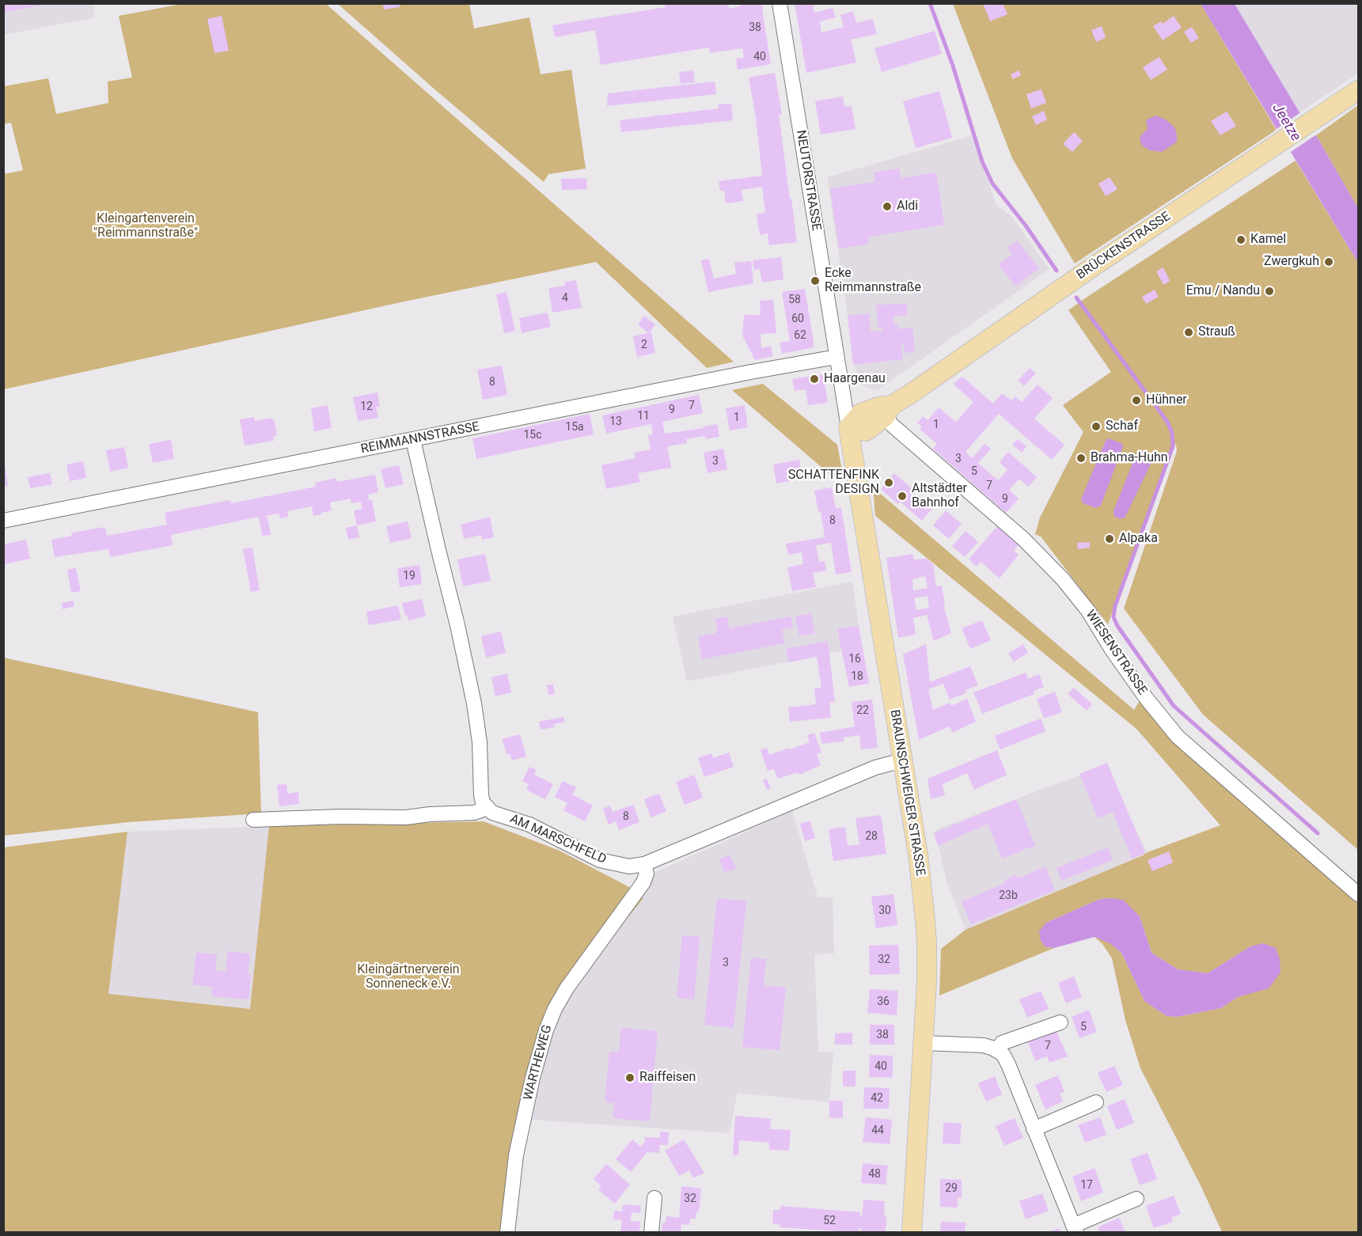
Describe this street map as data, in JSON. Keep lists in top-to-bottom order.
{
  "streets": {
    "main road": ["BRÜCKENSTRASSE", "BRAUNSCHWEIGER STRASSE"],
    "street": [
      "NEUTORSTRASSE",
      "REIMMANNSTRASSE",
      "WIESENSTRASSE",
      "AM MARSCHFELD",
      "WARTHEWEG"
    ]
  },
  "crossings": [
    ["NEUTORSTRASSE", "REIMMANNSTRASSE"],
    ["NEUTORSTRASSE", "BRAUNSCHWEIGER STRASSE"],
    ["BRÜCKENSTRASSE", "WIESENSTRASSE"],
    ["BRÜCKENSTRASSE", "BRAUNSCHWEIGER STRASSE"],
    ["REIMMANNSTRASSE", "BRAUNSCHWEIGER STRASSE"],
    ["BRAUNSCHWEIGER STRASSE", "AM MARSCHFELD"],
    ["AM MARSCHFELD", "WARTHEWEG"]
  ],
  "water": ["Jeetze"],
  "parks": ["Kleingartenverein \"Reimmannstraße\"", "Kleingärtnerverein Sonneneck e.V."],
  "places": [
    "Aldi",
    "Kamel",
    "Zwergkuh",
    "Ecke Reimmannstraße",
    "Emu / Nandu",
    "Strauß",
    "Haargenau",
    "Hühner",
    "Schaf",
    "Brahma-Huhn",
    "SCHATTENFINK DESIGN",
    "Altstädter Bahnhof",
    "Alpaka",
    "Raiffeisen"
  ],
  "house_numbers": [
    "38",
    "40",
    "4",
    "58",
    "60",
    "62",
    "2",
    "8",
    "7",
    "12",
    "9",
    "11",
    "1",
    "13",
    "1",
    "15a",
    "15c",
    "3",
    "3",
    "5",
    "7",
    "9",
    "8",
    "19",
    "16",
    "18",
    "22",
    "8",
    "28",
    "23b",
    "30",
    "32",
    "3",
    "36",
    "5",
    "38",
    "7",
    "40",
    "42",
    "44",
    "48",
    "17",
    "29",
    "32",
    "52"
  ]
}
